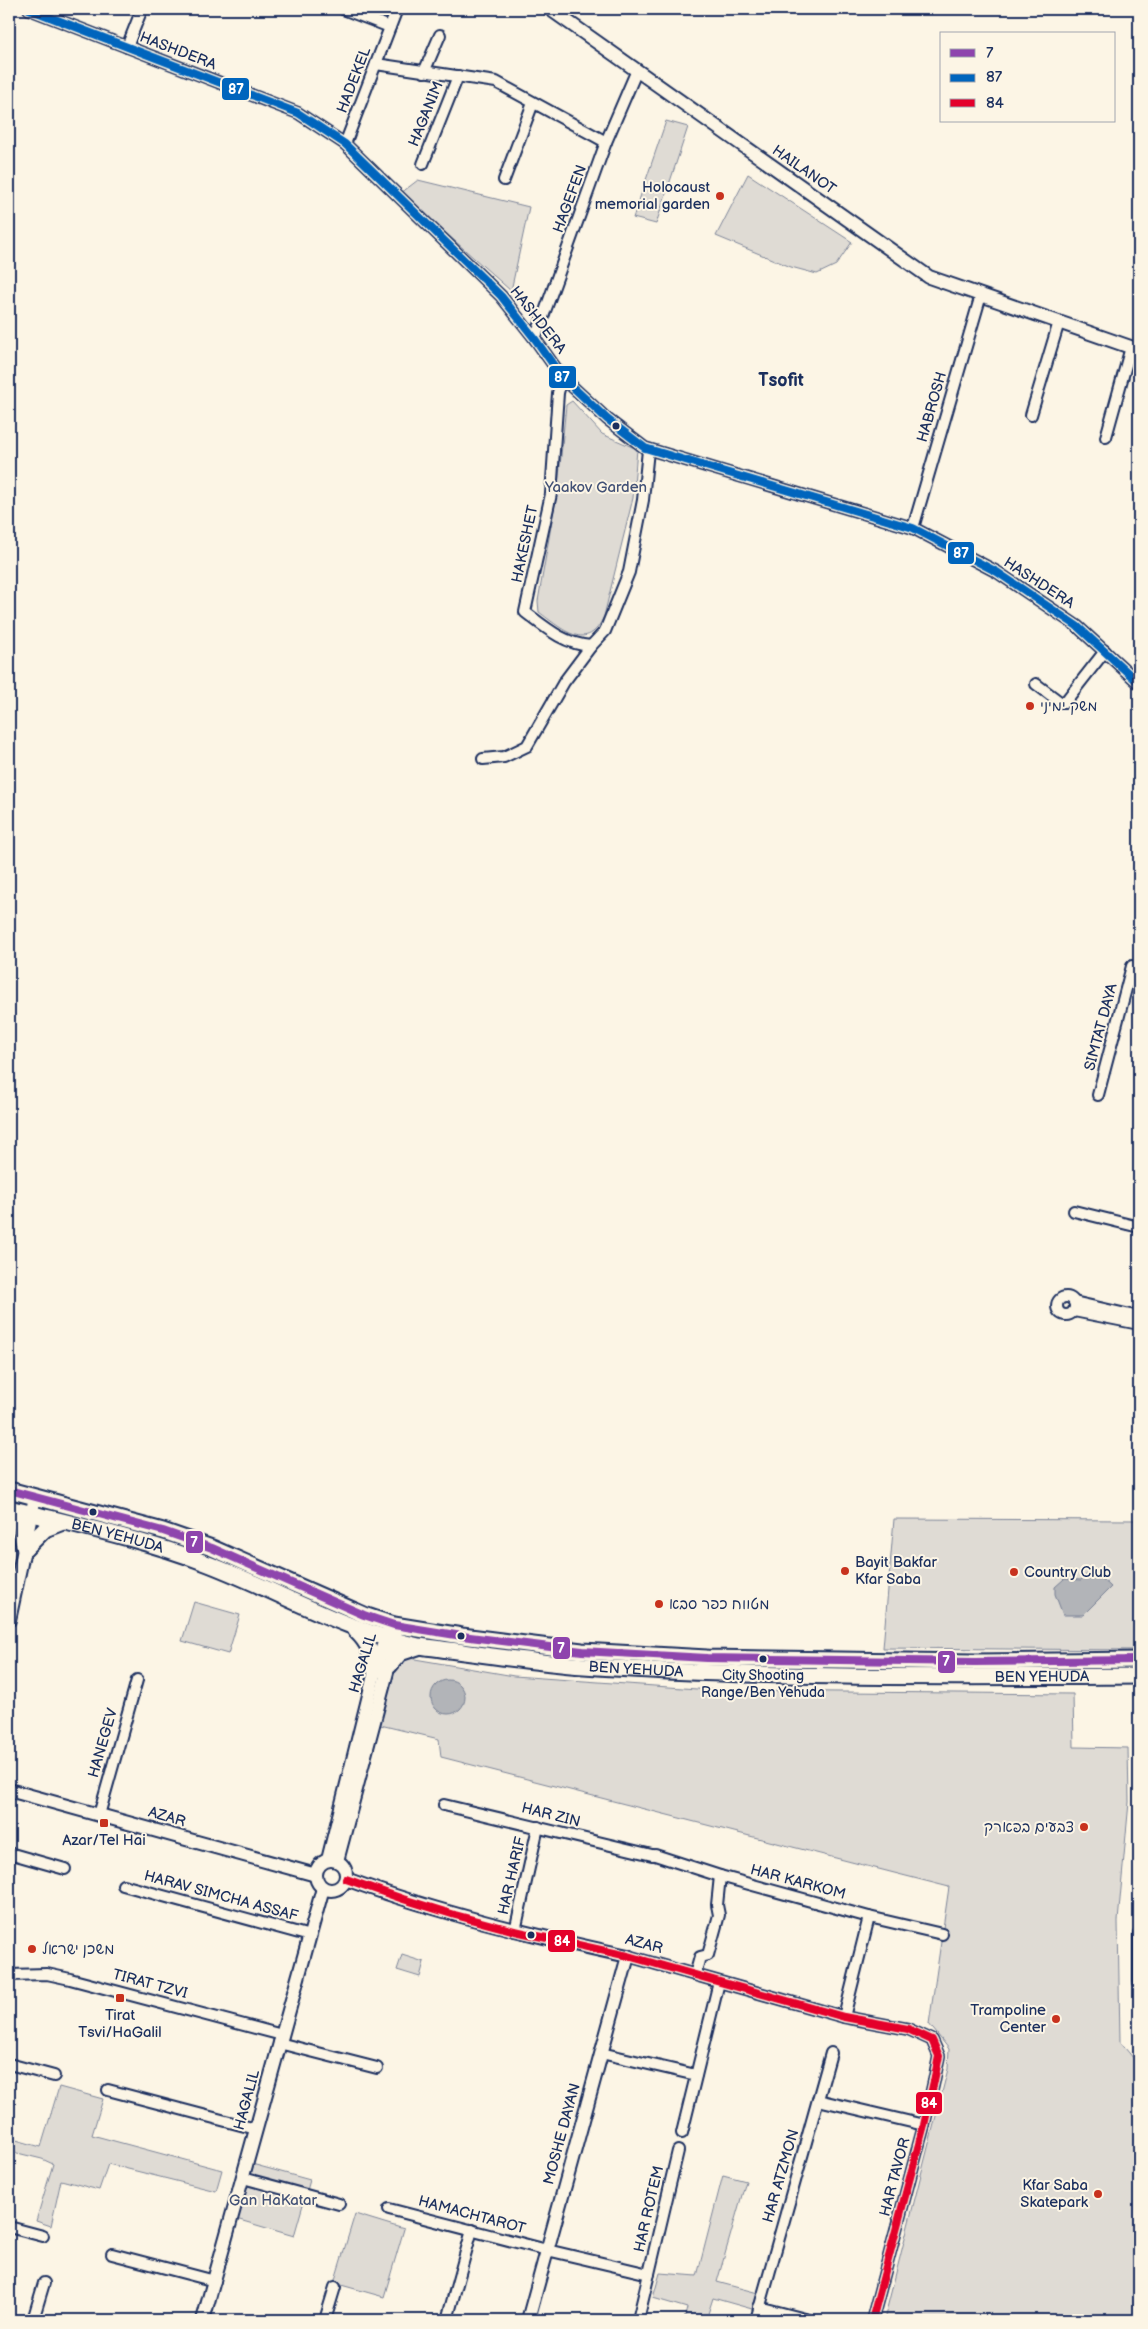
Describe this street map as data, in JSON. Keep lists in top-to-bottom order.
{
  "streets": {
    "main road": ["BEN YEHUDA"],
    "street": [
      "HASHDERA",
      "HADEKEL",
      "HAGANIM",
      "HAILANOT",
      "HAGEFEN",
      "HABROSH",
      "HAKESHET",
      "SIMTAT DAYA",
      "HAGALIL",
      "HANEGEV",
      "HAR ZIN",
      "AZAR",
      "HAR HARIF",
      "HAR KARKOM",
      "HARAV SIMCHA ASSAF",
      "TIRAT TZVI",
      "MOSHE DAYAN",
      "HAR ATZMON",
      "HAR TAVOR",
      "HAR ROTEM",
      "HAMACHTAROT"
    ]
  },
  "crossings": [
    ["HASHDERA", "HADEKEL"],
    ["HASHDERA", "HAGEFEN"],
    ["HASHDERA", "HABROSH"],
    ["HASHDERA", "HAKESHET"],
    ["HADEKEL", "HAGANIM"],
    ["HAGANIM", "HAGEFEN"],
    ["HAILANOT", "HAGEFEN"],
    ["HAILANOT", "HABROSH"],
    ["BEN YEHUDA", "HAGALIL"],
    ["HAGALIL", "AZAR"],
    ["HAGALIL", "HARAV SIMCHA ASSAF"],
    ["HAGALIL", "TIRAT TZVI"],
    ["HANEGEV", "AZAR"],
    ["HAR ZIN", "HAR HARIF"],
    ["HAR ZIN", "HAR KARKOM"],
    ["AZAR", "HAR HARIF"],
    ["AZAR", "MOSHE DAYAN"],
    ["AZAR", "HAR TAVOR"],
    ["MOSHE DAYAN", "HAR ROTEM"],
    ["MOSHE DAYAN", "HAMACHTAROT"],
    ["HAR ROTEM", "HAMACHTAROT"]
  ],
  "districts": ["Tsofit"],
  "parks": ["Yaakov Garden", "Gan HaKatar"],
  "places": {
    "other": [
      "Holocaust memorial garden",
      "משק ימיני",
      "Bayit Bakfar Kfar Saba",
      "Country Club",
      "מטווח כפר סבא",
      "City Shooting Range/Ben Yehuda",
      "צבעים בפארק",
      "משכן ישראל",
      "Trampoline Center",
      "Kfar Saba Skatepark"
    ],
    "transit": ["Azar/Tel Hai", "Tirat Tsvi/HaGalil"]
  },
  "lines": ["transit line 87", "transit line 7", "transit line 84"],
  "legend": ["7", "87", "84"]
}
